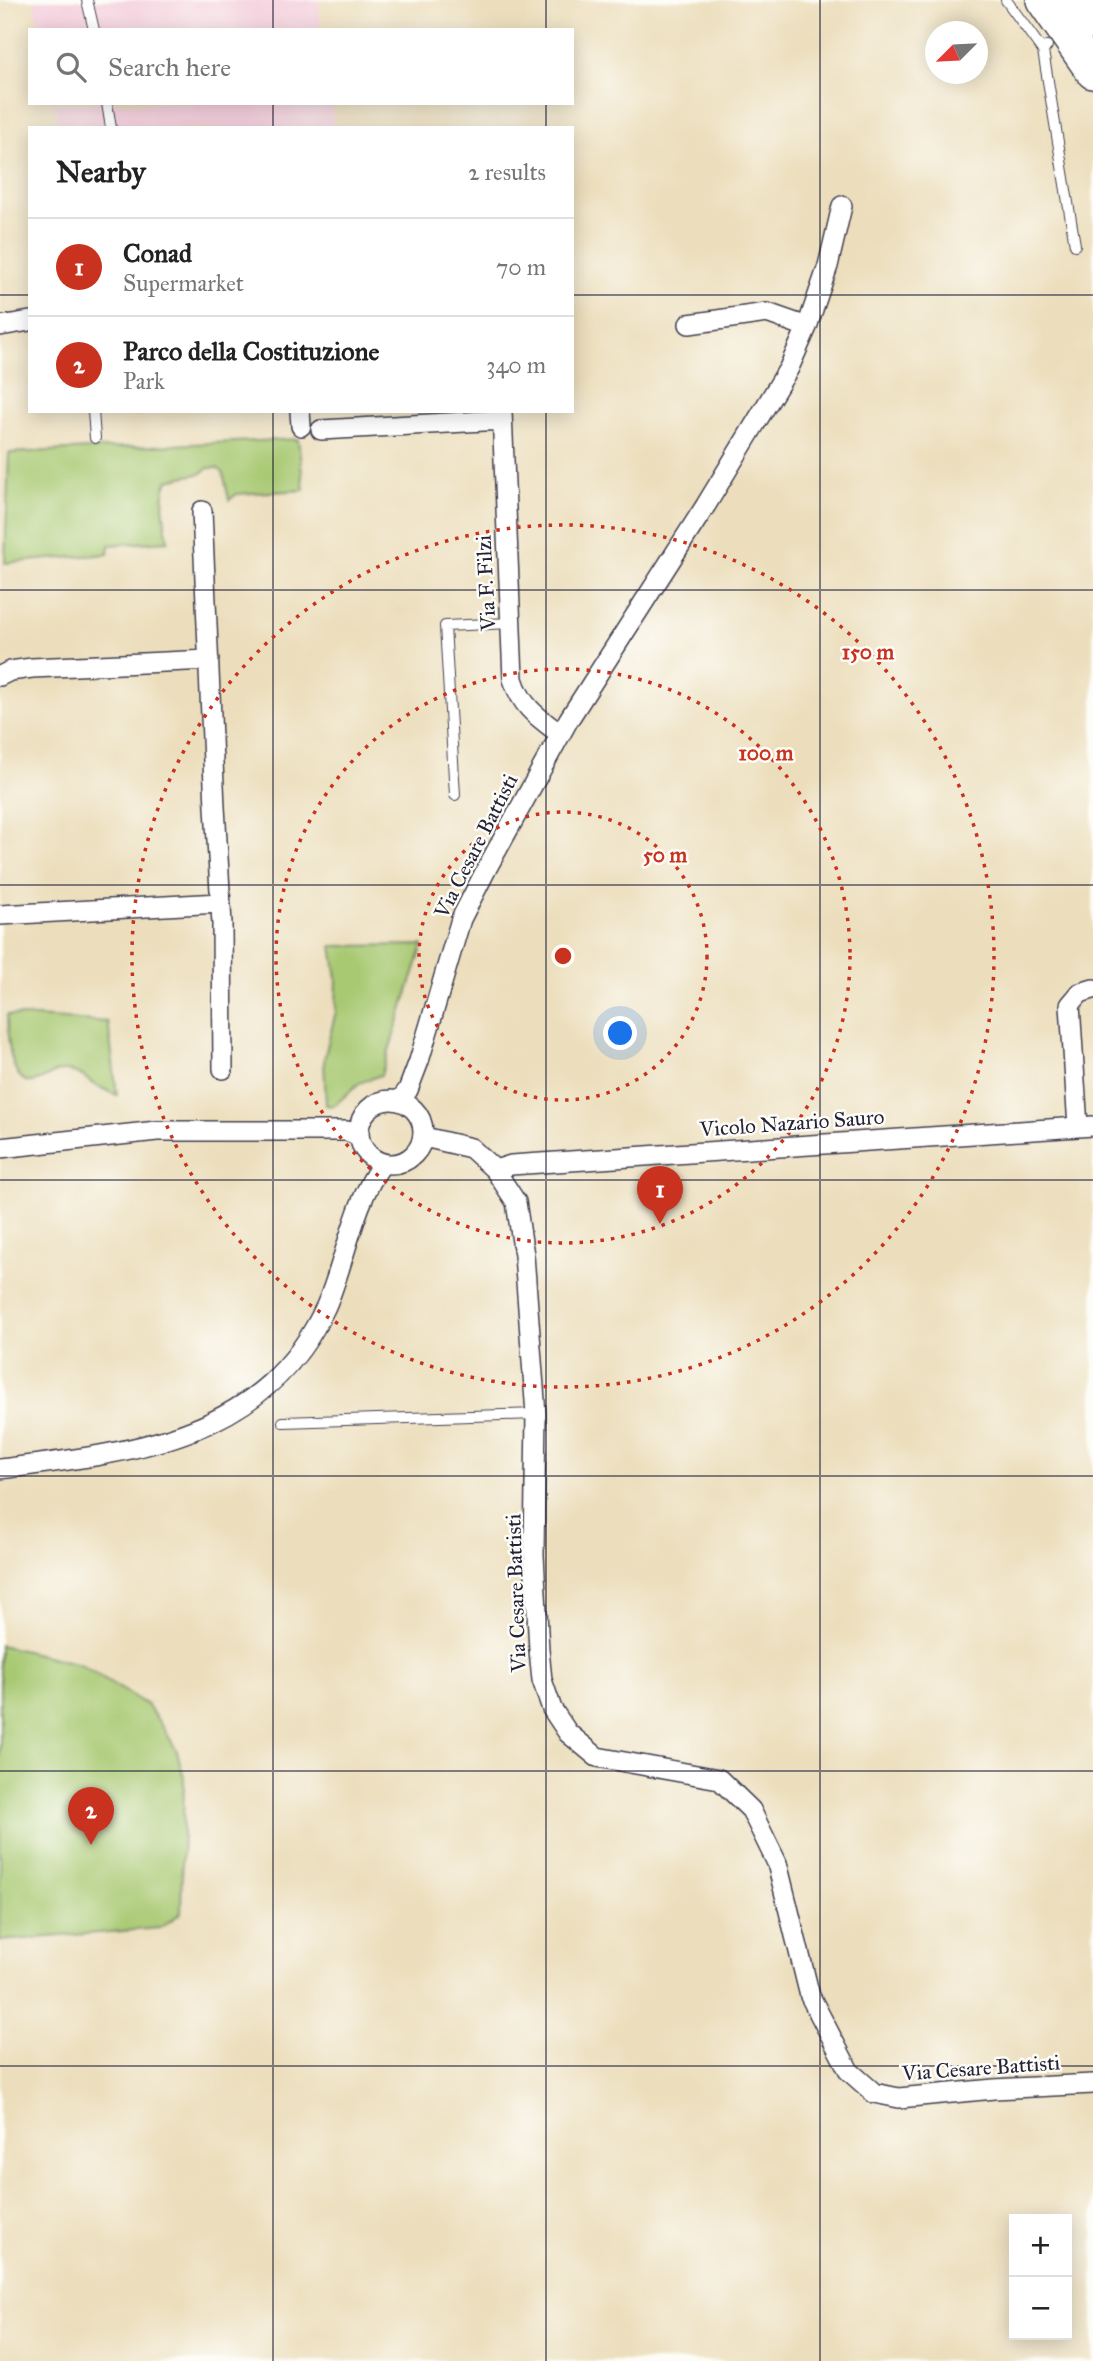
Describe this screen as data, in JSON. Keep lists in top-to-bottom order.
{
  "streets": {
    "street": ["Via F. Filzi", "Via Cesare Battisti", "Vicolo Nazario Sauro"]
  },
  "crossings": [
    ["Via F. Filzi", "Via Cesare Battisti"],
    ["Via Cesare Battisti", "Vicolo Nazario Sauro"]
  ],
  "north": "bottom left",
  "page": {
    "search": "Search here",
    "heading": ["Nearby", "2 results"],
    "list": [
      {
        "mark": "1",
        "name": "Conad",
        "note": "Supermarket",
        "value": "70 m"
      },
      {
        "mark": "2",
        "name": "Parco della Costituzione",
        "note": "Park",
        "value": "340 m"
      }
    ],
    "pins": ["1", "2"],
    "map_buttons": ["+", "−"]
  },
  "rings": ["150 m", "100 m", "50 m"]
}
